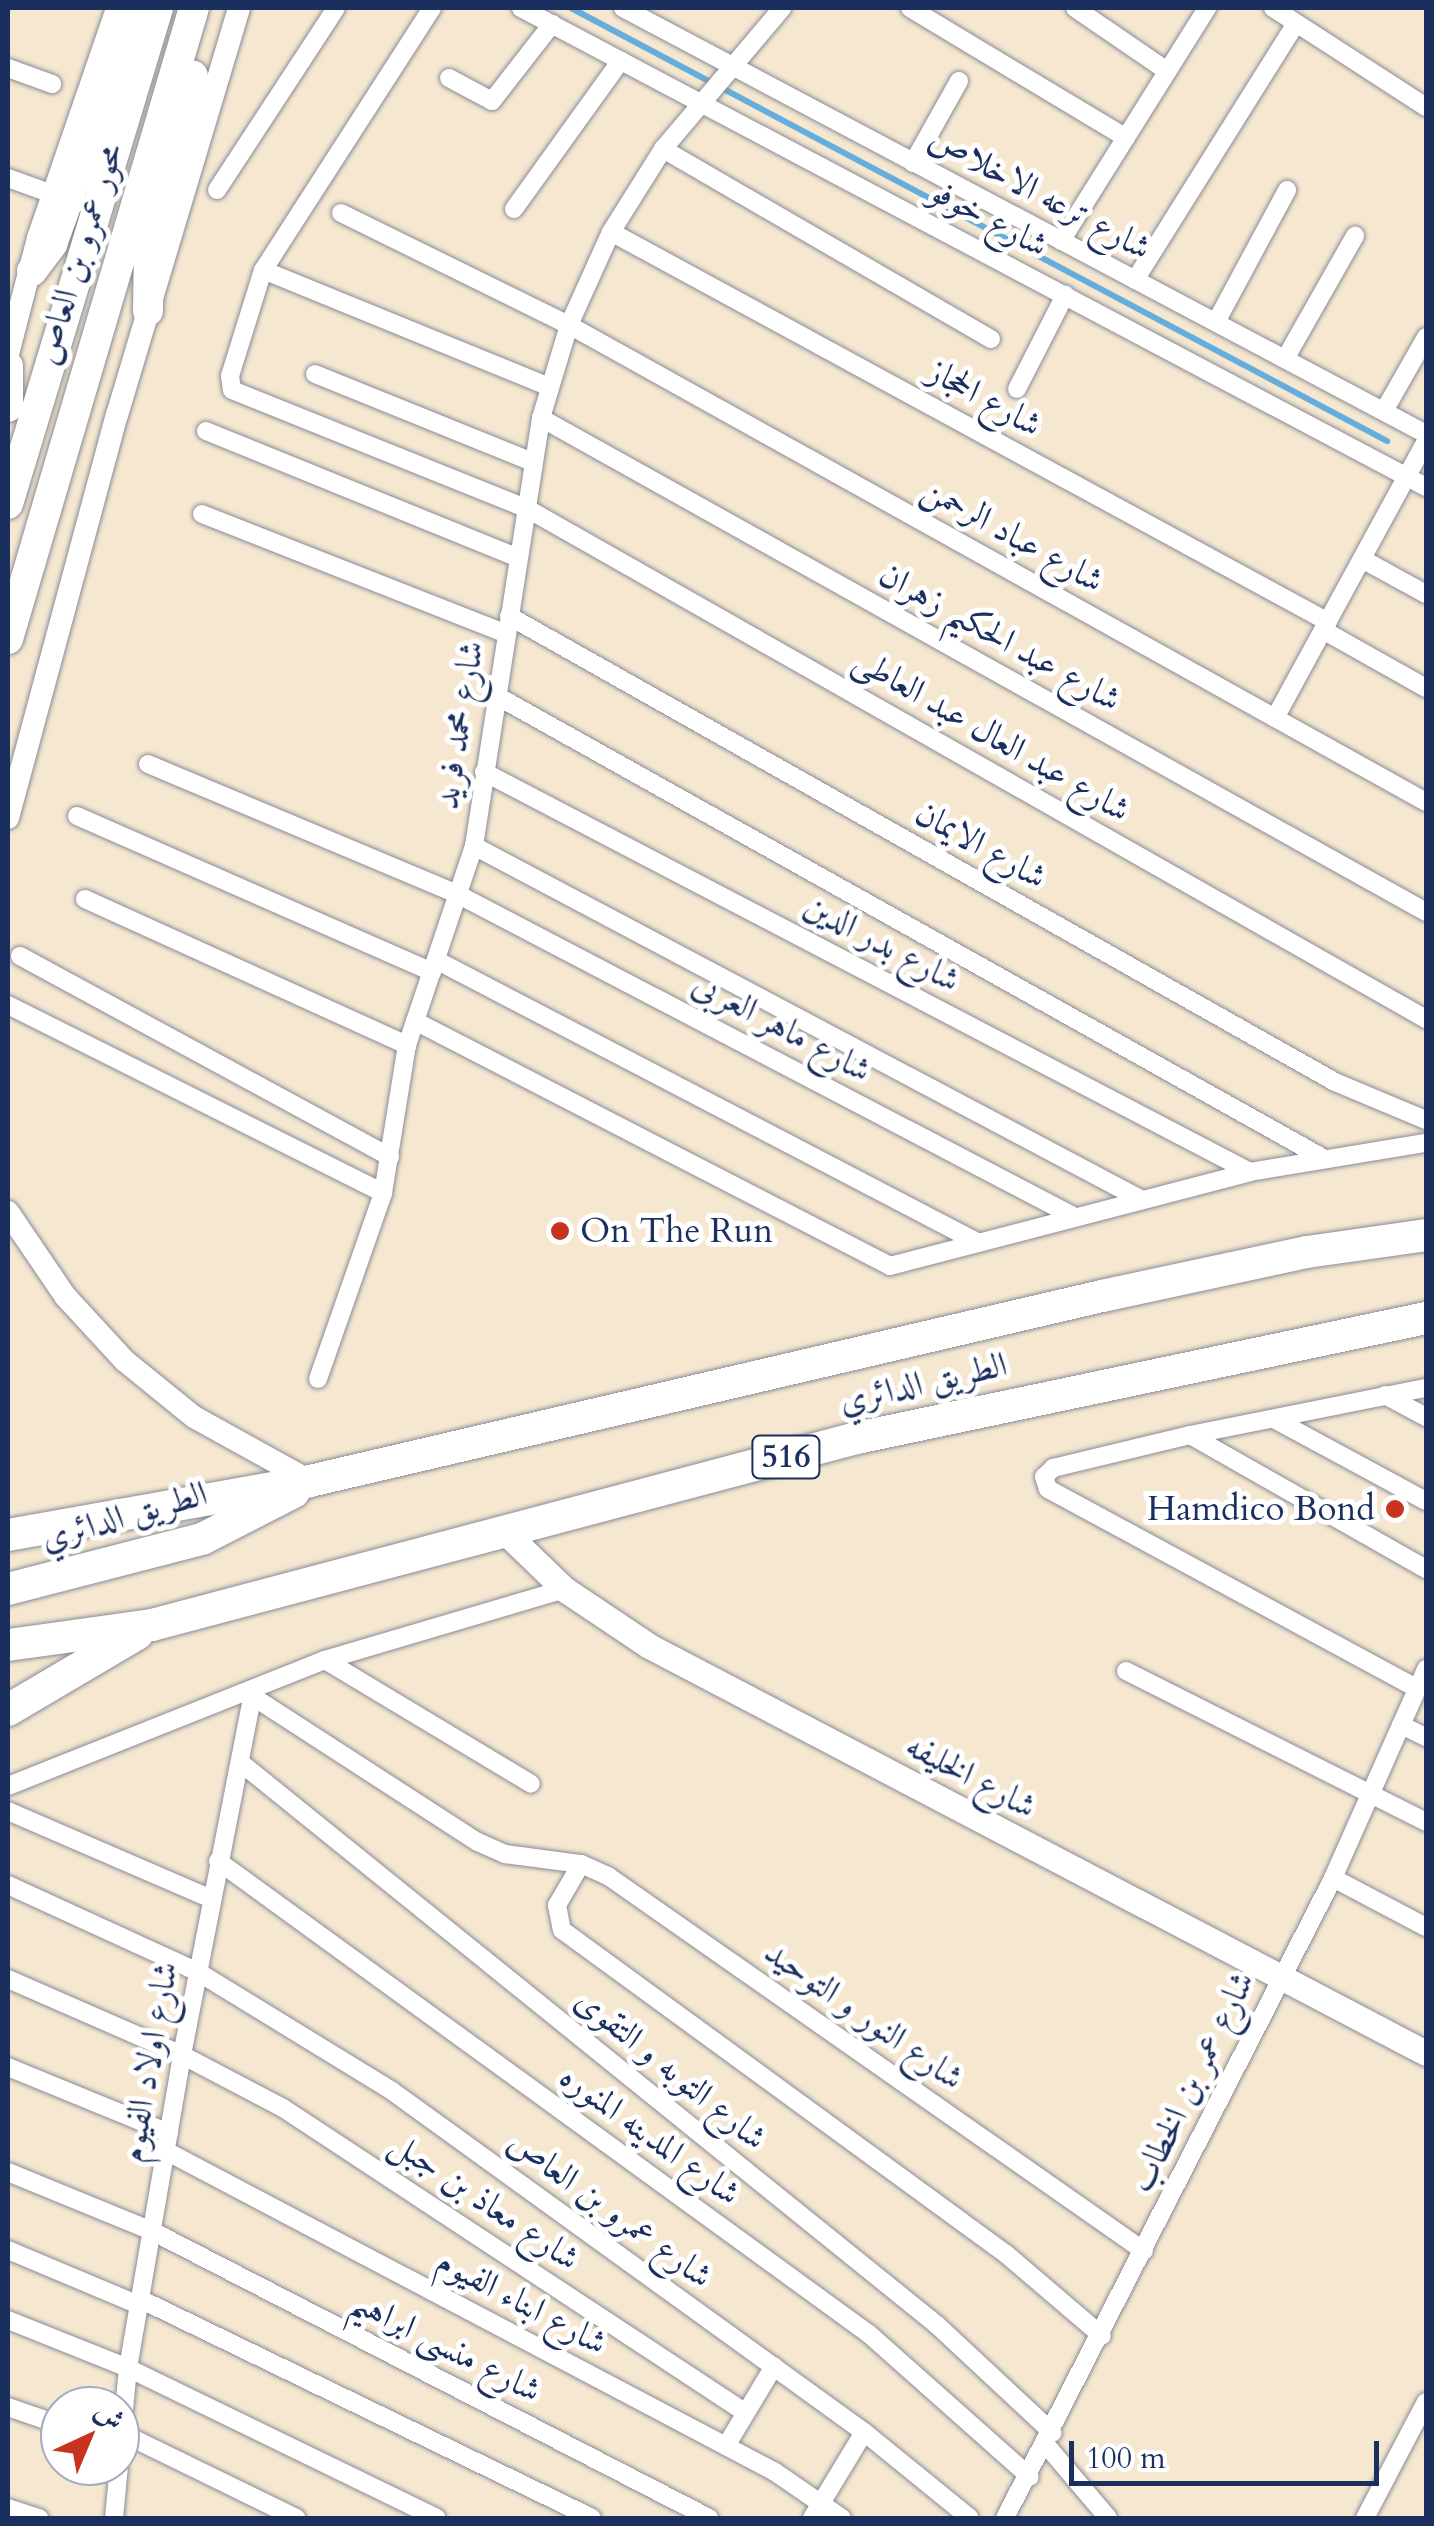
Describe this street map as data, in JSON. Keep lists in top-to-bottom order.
{
  "streets": {
    "highway": ["الطريق الدائري", "516"],
    "main road": ["محور عمرو بن العاص", "شارع الخليفه"],
    "street": [
      "شارع ترعه الاخلاص",
      "شارع خوفو",
      "شارع الحجاز",
      "شارع عباد الرحمن",
      "شارع عبد الحكيم زهران",
      "شارع محمد فريد",
      "شارع عبد العال عبد العاطى",
      "شارع الايمان",
      "شارع بدر الدين",
      "شارع ماهر العربى",
      "شارع النور و التوحيد",
      "شارع اولاد الفيوم",
      "شارع التوبه و التقوى",
      "شارع عمر بن الخطاب",
      "شارع المدينه المنوره",
      "شارع معاذ بن جبل",
      "شارع عمرو بن العاص",
      "شارع ابناء الفيوم",
      "شارع منسى ابراهيم"
    ]
  },
  "crossings": [
    ["شارع ترعه الاخلاص", "شارع محمد فريد"],
    ["شارع خوفو", "شارع محمد فريد"],
    ["شارع الحجاز", "شارع محمد فريد"],
    ["شارع عباد الرحمن", "شارع محمد فريد"],
    ["شارع عبد الحكيم زهران", "شارع محمد فريد"],
    ["شارع محمد فريد", "شارع عبد العال عبد العاطى"],
    ["شارع محمد فريد", "شارع الايمان"],
    ["شارع محمد فريد", "شارع بدر الدين"],
    ["شارع محمد فريد", "شارع ماهر العربى"],
    ["الطريق الدائري", "شارع الخليفه"],
    ["شارع الخليفه", "شارع عمر بن الخطاب"],
    ["شارع النور و التوحيد", "شارع اولاد الفيوم"],
    ["شارع النور و التوحيد", "شارع عمر بن الخطاب"],
    ["شارع اولاد الفيوم", "شارع التوبه و التقوى"],
    ["شارع اولاد الفيوم", "شارع المدينه المنوره"],
    ["شارع اولاد الفيوم", "شارع معاذ بن جبل"],
    ["شارع اولاد الفيوم", "شارع عمرو بن العاص"],
    ["شارع اولاد الفيوم", "شارع ابناء الفيوم"],
    ["شارع اولاد الفيوم", "شارع منسى ابراهيم"],
    ["شارع التوبه و التقوى", "شارع عمر بن الخطاب"],
    ["شارع عمر بن الخطاب", "شارع المدينه المنوره"]
  ],
  "places": ["On The Run", "Hamdico Bond"],
  "scale_bar": "100 m",
  "north": "top right"
}
